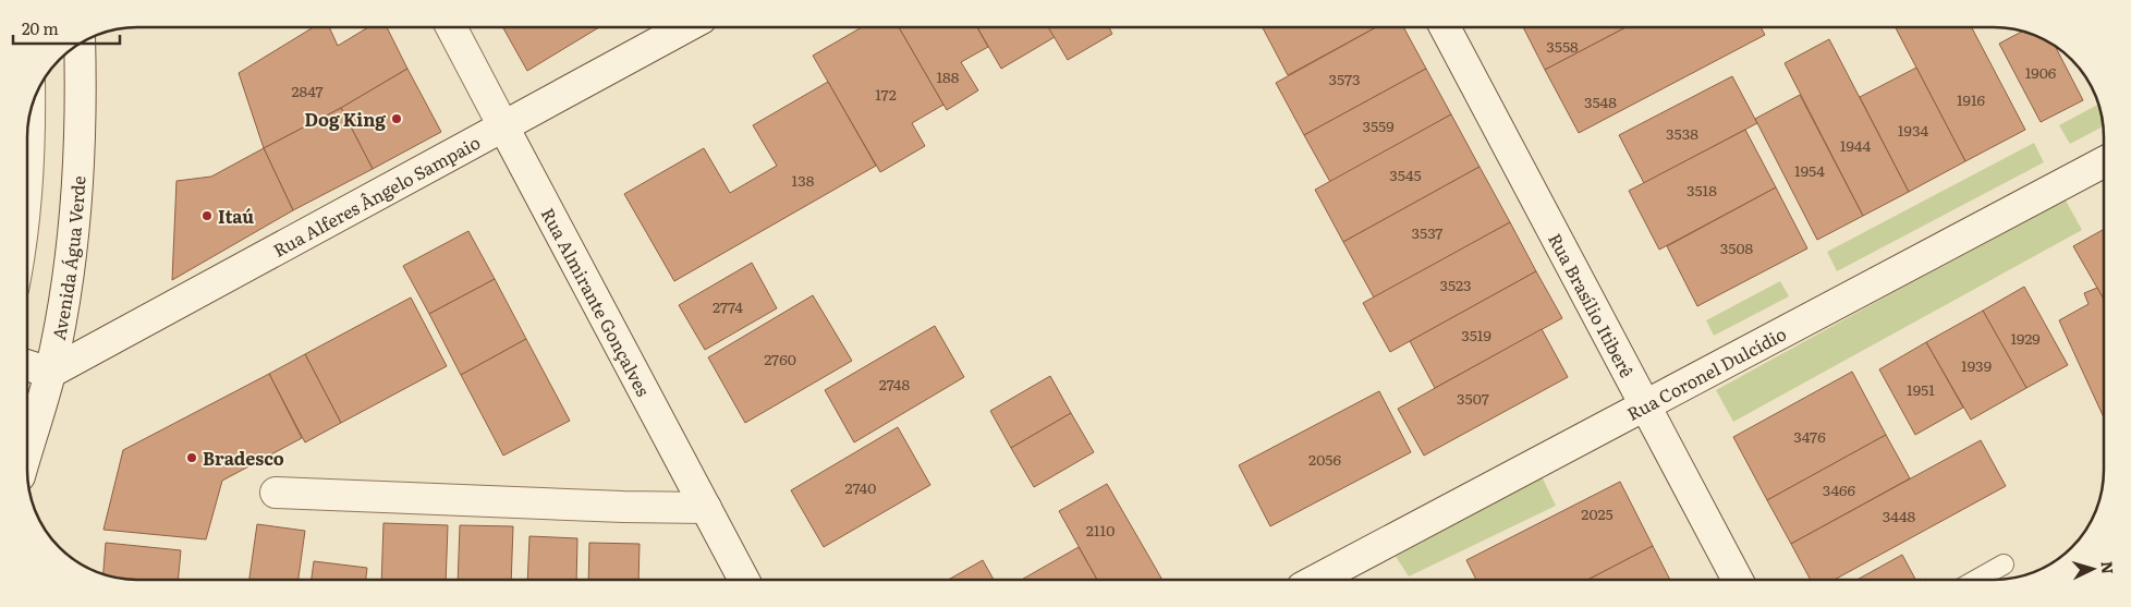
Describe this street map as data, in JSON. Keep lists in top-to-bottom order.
{
  "streets": {
    "street": [
      "Rua Alferes Ângelo Sampaio",
      "Avenida Água Verde",
      "Rua Almirante Gonçalves",
      "Rua Brasílio Itiberê",
      "Rua Coronel Dulcídio"
    ]
  },
  "crossings": [
    ["Rua Alferes Ângelo Sampaio", "Avenida Água Verde"],
    ["Rua Alferes Ângelo Sampaio", "Rua Almirante Gonçalves"],
    ["Rua Brasílio Itiberê", "Rua Coronel Dulcídio"]
  ],
  "places": ["Dog King", "Itaú", "Bradesco"],
  "house_numbers": [
    "3558",
    "1906",
    "188",
    "3573",
    "2847",
    "172",
    "1916",
    "3548",
    "3559",
    "1934",
    "3538",
    "1944",
    "1954",
    "3545",
    "138",
    "3518",
    "3537",
    "3508",
    "3523",
    "2774",
    "3519",
    "1929",
    "2760",
    "1939",
    "2748",
    "1951",
    "3507",
    "3476",
    "2056",
    "2740",
    "3466",
    "2025",
    "3448",
    "2110"
  ],
  "scale_bar": "20 m",
  "north": "right"
}
